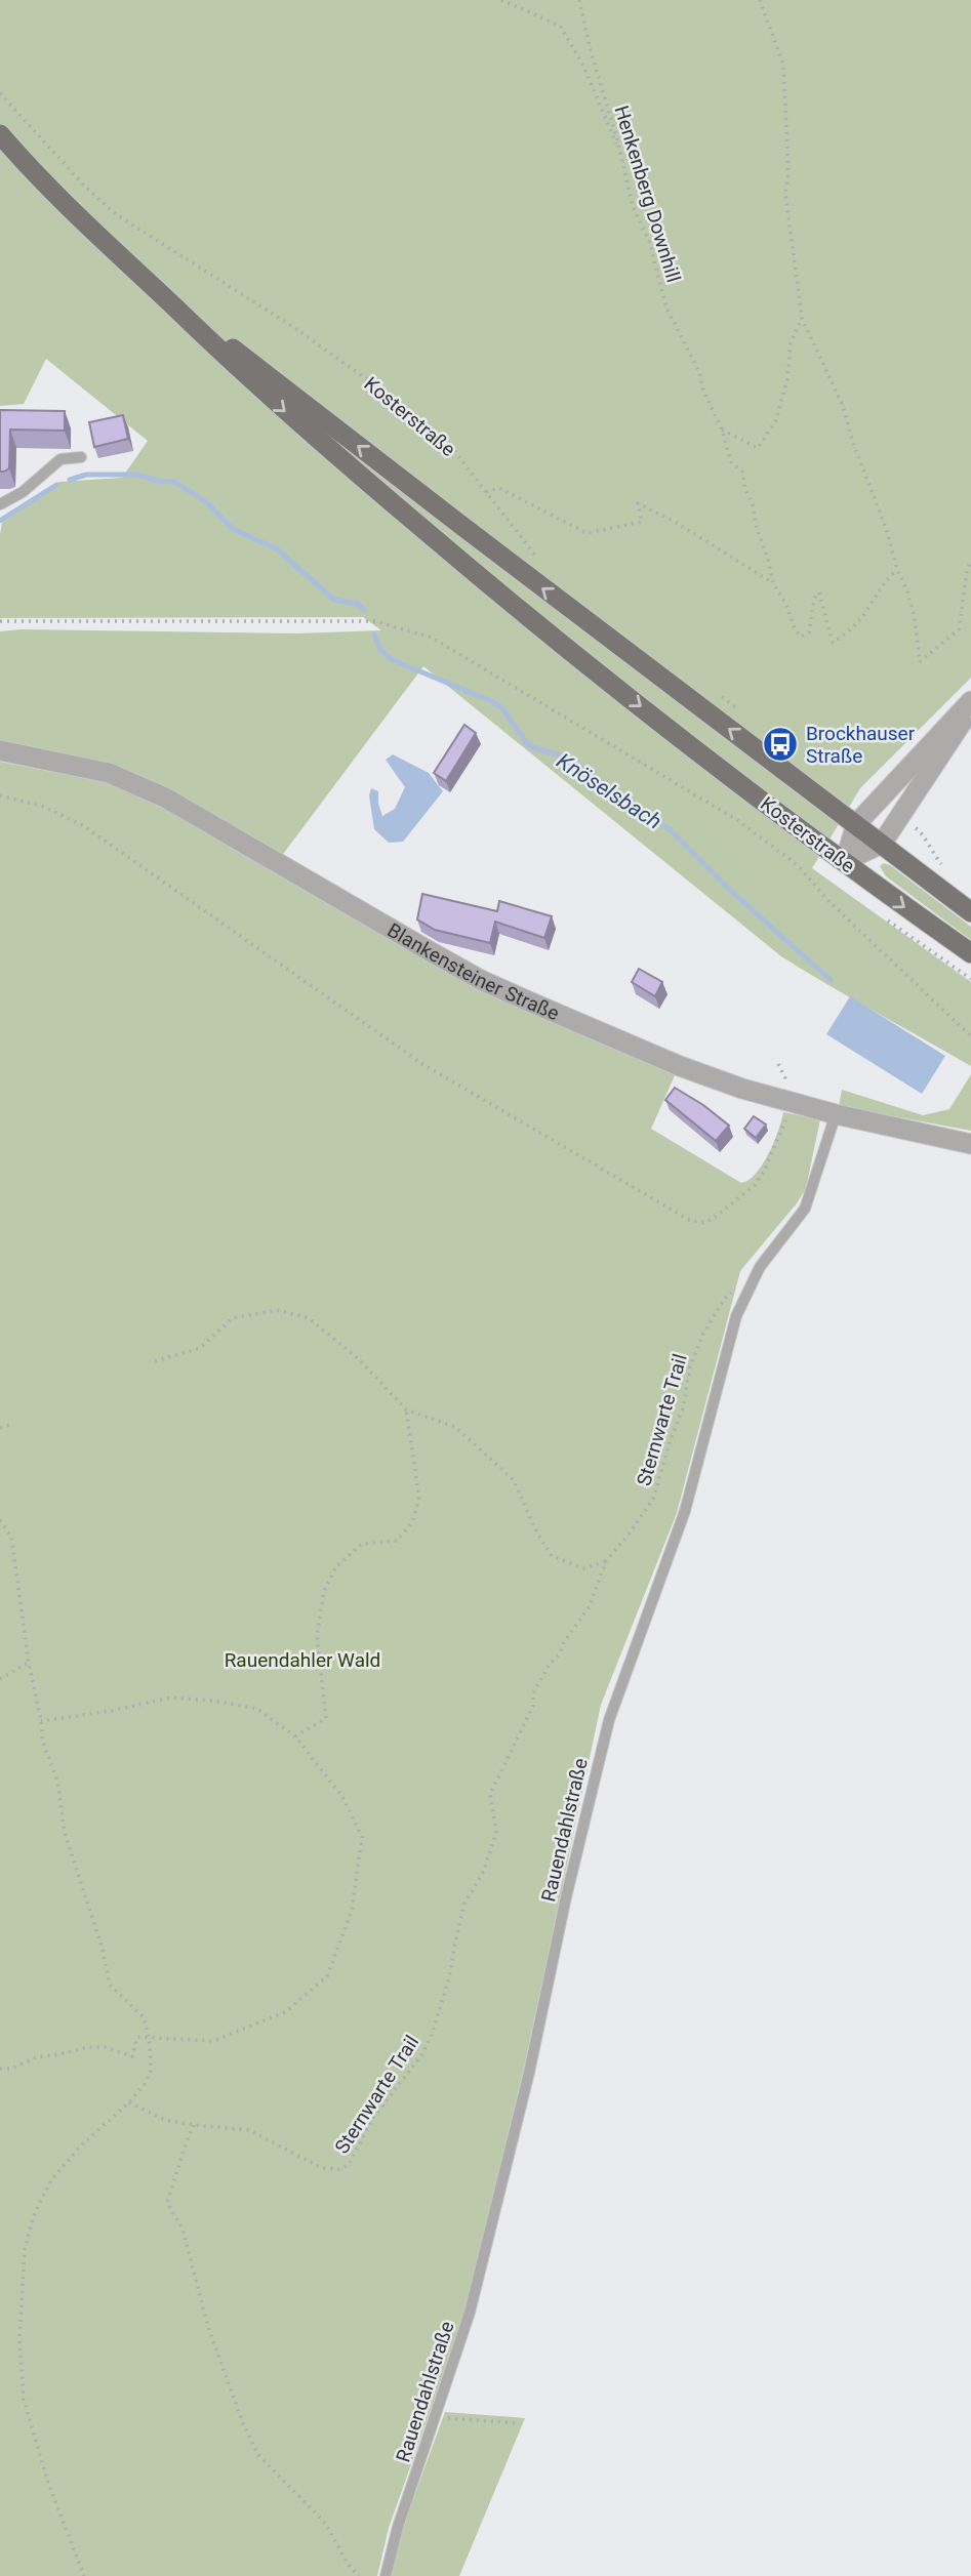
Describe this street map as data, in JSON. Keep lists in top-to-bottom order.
{
  "streets": {
    "main road": ["Kosterstraße"],
    "street": ["Blankensteiner Straße"],
    "lane": ["Rauendahlstraße"],
    "path": ["Henkenberg Downhill", "Sternwarte Trail"]
  },
  "crossings": [
    ["Blankensteiner Straße", "Rauendahlstraße"],
    ["Sternwarte Trail", "Rauendahlstraße"]
  ],
  "water": ["Knöselsbach"],
  "parks": ["Rauendahler Wald"],
  "places": {
    "bus stop": ["Brockhauser Straße"]
  }
}
